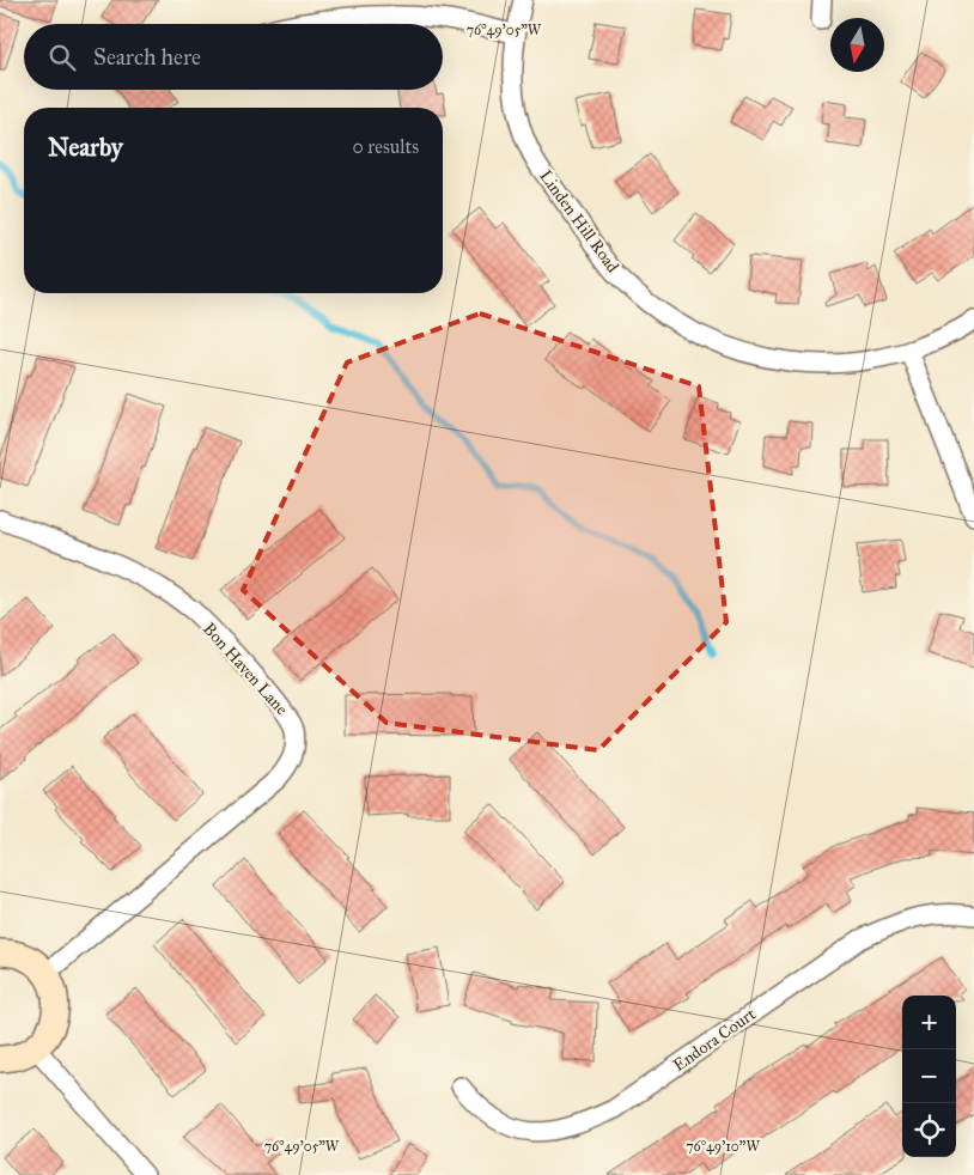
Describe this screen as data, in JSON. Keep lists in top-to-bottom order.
{
  "streets": {
    "street": ["Linden Hill Road", "Bon Haven Lane", "Endora Court"]
  },
  "north": "bottom",
  "page": {
    "search": "Search here",
    "heading": ["Nearby", "0 results"],
    "map_buttons": ["+", "−"]
  },
  "coordinates": ["76°49'05\"W", "76°49'10\"W"]
}
